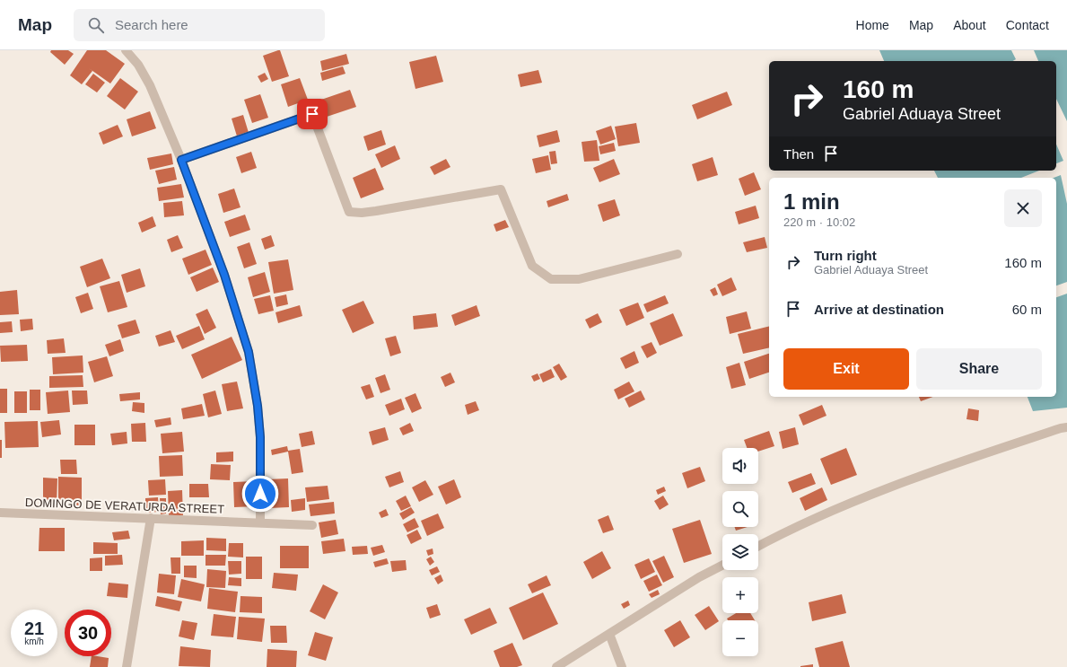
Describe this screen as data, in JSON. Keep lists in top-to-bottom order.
{
  "streets": {
    "street": ["DOMINGO DE VERATURDA STREET"]
  },
  "page": {
    "header": "Map",
    "search": "Search here",
    "nav": [
      "Home",
      "Map",
      "About",
      "Contact"
    ],
    "turn": ["160 m", "Gabriel Aduaya Street"],
    "then": "Then",
    "heading": ["1 min", "220 m · 10:02"],
    "list": [
      {
        "name": "Turn right",
        "note": "Gabriel Aduaya Street",
        "value": "160 m"
      },
      {
        "name": "Arrive at destination",
        "value": "60 m"
      }
    ],
    "buttons": ["Exit", "Share"],
    "map_buttons": ["+", "−"],
    "speed": "21 km/h",
    "limit": "30"
  }
}
